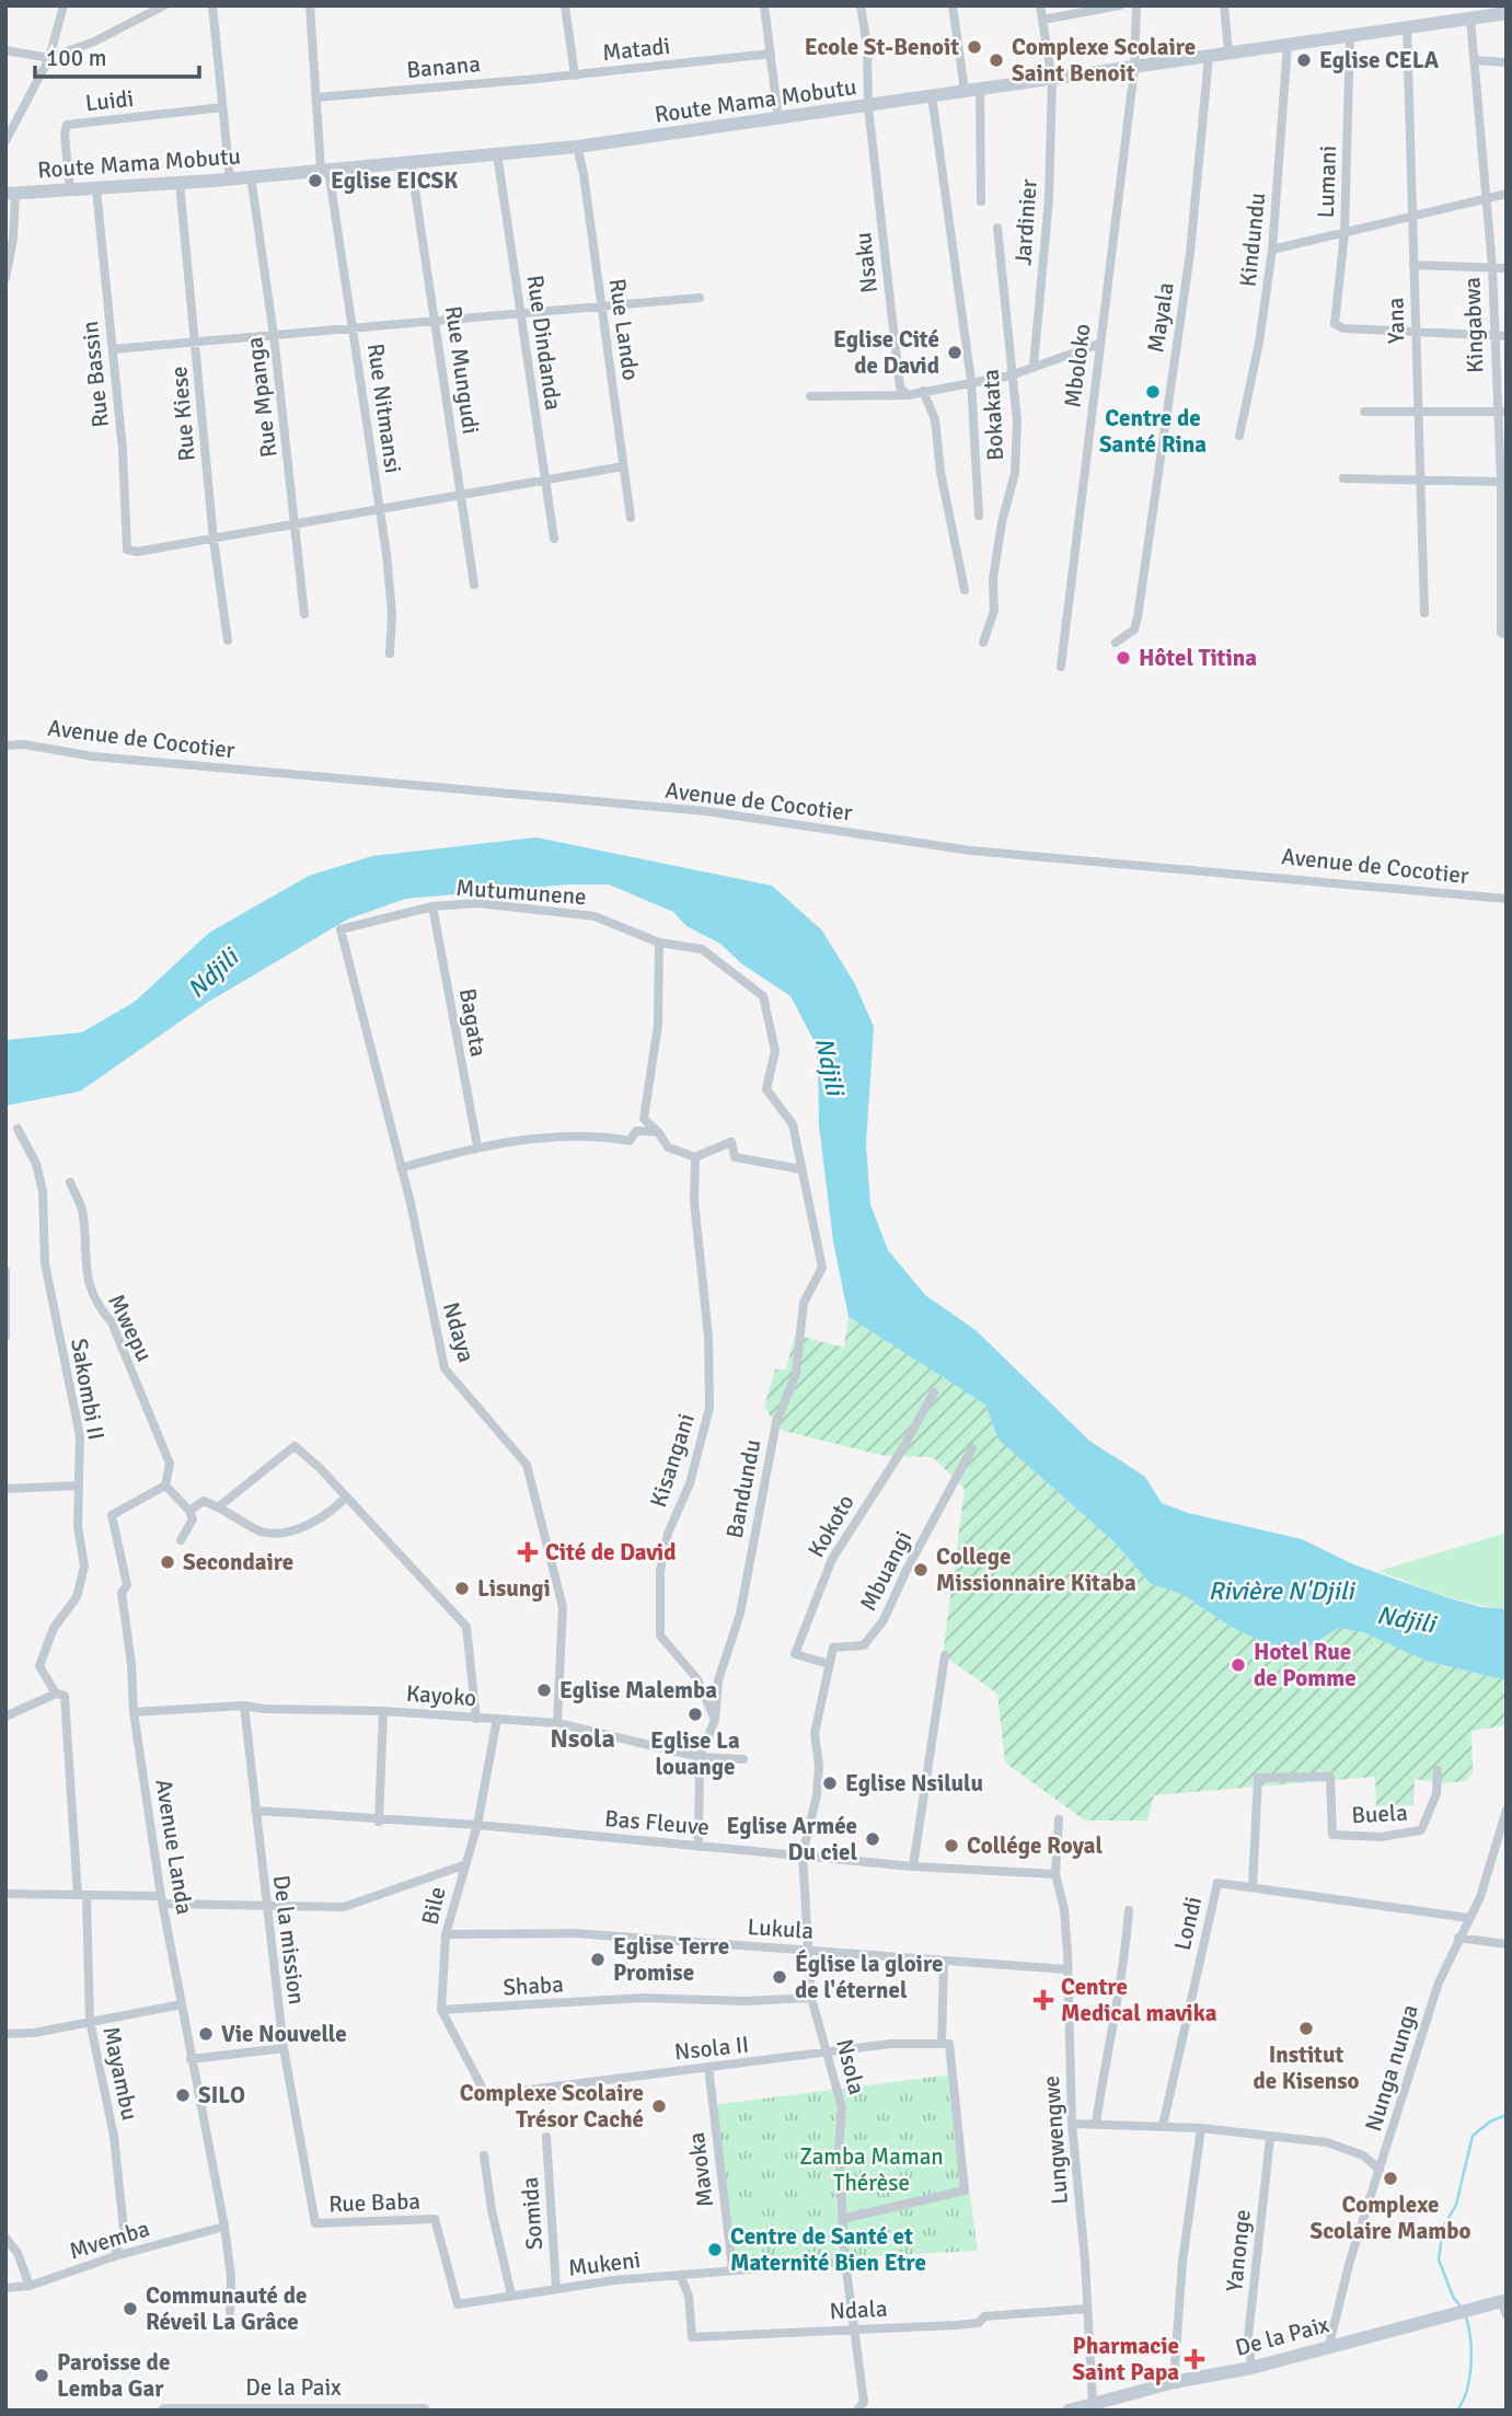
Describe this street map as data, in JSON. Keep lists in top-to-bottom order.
{
  "streets": {
    "street": [
      "Matadi",
      "Banana",
      "Luidi",
      "Route Mama Mobutu",
      "Lumani",
      "Jardinier",
      "Kindundu",
      "Nsaku",
      "Mayala",
      "Yana",
      "Kingabwa",
      "Rue Lando",
      "Rue Dindanda",
      "Mboloko",
      "Rue Mungudi",
      "Rue Bassin",
      "Rue Mpanga",
      "Rue Nitmansi",
      "Rue Kiese",
      "Bokakata",
      "Avenue de Cocotier",
      "Mutumunene",
      "Bagata",
      "Mwepu",
      "Ndaya",
      "Sakombi II",
      "Kisangani",
      "Bandundu",
      "Kokoto",
      "Mbuangi",
      "Kayoko",
      "Buela",
      "Bas Fleuve",
      "Avenue Landa",
      "Bile",
      "Londi",
      "Lukula",
      "De la mission",
      "Shaba",
      "Nsola II",
      "Nsola",
      "Nunga nunga",
      "Mayambu",
      "Lungwengwe",
      "Mavoka",
      "Rue Baba",
      "Somida",
      "Mvemba",
      "Yanonge",
      "Mukeni",
      "Ndala",
      "De la Paix"
    ]
  },
  "crossings": [
    ["Matadi", "Banana"],
    ["Luidi", "Route Mama Mobutu"],
    ["Route Mama Mobutu", "Lumani"],
    ["Route Mama Mobutu", "Jardinier"],
    ["Route Mama Mobutu", "Kindundu"],
    ["Route Mama Mobutu", "Nsaku"],
    ["Route Mama Mobutu", "Mayala"],
    ["Route Mama Mobutu", "Yana"],
    ["Route Mama Mobutu", "Kingabwa"],
    ["Route Mama Mobutu", "Rue Lando"],
    ["Route Mama Mobutu", "Rue Dindanda"],
    ["Route Mama Mobutu", "Mboloko"],
    ["Route Mama Mobutu", "Rue Mungudi"],
    ["Route Mama Mobutu", "Rue Bassin"],
    ["Route Mama Mobutu", "Rue Mpanga"],
    ["Route Mama Mobutu", "Rue Nitmansi"],
    ["Route Mama Mobutu", "Rue Kiese"],
    ["Lumani", "Yana"],
    ["Rue Bassin", "Rue Kiese"],
    ["Mutumunene", "Bagata"],
    ["Mutumunene", "Ndaya"],
    ["Mutumunene", "Bandundu"],
    ["Mwepu", "Avenue Landa"],
    ["Ndaya", "Kayoko"],
    ["Sakombi II", "Mayambu"],
    ["Kisangani", "Bandundu"],
    ["Kokoto", "Mbuangi"],
    ["Kokoto", "Nsola"],
    ["Mbuangi", "Nsola"],
    ["Kayoko", "Avenue Landa"],
    ["Kayoko", "Bile"],
    ["Kayoko", "De la mission"],
    ["Buela", "Londi"],
    ["Bas Fleuve", "Bile"],
    ["Bas Fleuve", "De la mission"],
    ["Bas Fleuve", "Nsola"],
    ["Bas Fleuve", "Lungwengwe"],
    ["Avenue Landa", "Mvemba"],
    ["Bile", "Lukula"],
    ["Bile", "Shaba"],
    ["Bile", "Nsola II"],
    ["Lukula", "Nsola"],
    ["Lukula", "Lungwengwe"],
    ["De la mission", "Rue Baba"],
    ["Shaba", "Nsola II"],
    ["Shaba", "Nsola"],
    ["Nsola II", "Nsola"],
    ["Nsola II", "Mavoka"],
    ["Nsola", "Mukeni"],
    ["Nsola", "Ndala"],
    ["Nunga nunga", "De la Paix"],
    ["Mayambu", "Mvemba"],
    ["Lungwengwe", "Ndala"],
    ["Lungwengwe", "De la Paix"],
    ["Mavoka", "Mukeni"],
    ["Rue Baba", "Mukeni"],
    ["Somida", "Mukeni"],
    ["Yanonge", "De la Paix"],
    ["Mukeni", "Ndala"]
  ],
  "districts": ["Nsola"],
  "water": ["Ndjili", "Rivière N'Djili"],
  "parks": ["Zamba Maman Thérèse"],
  "places": {
    "other": [
      "Ecole St-Benoit",
      "Complexe Scolaire Saint Benoit",
      "Eglise CELA",
      "Eglise EICSK",
      "Eglise Cité de David",
      "Centre de Santé Rina",
      "Hôtel Titina",
      "Secondaire",
      "College Missionnaire Kitaba",
      "Lisungi",
      "Hotel Rue de Pomme",
      "Eglise Malemba",
      "Eglise La louange",
      "Eglise Nsilulu",
      "Eglise Armée Du ciel",
      "Collége Royal",
      "Eglise Terre Promise",
      "Église la gloire de l'éternel",
      "Institut de Kisenso",
      "Vie Nouvelle",
      "SILO",
      "Complexe Scolaire Trésor Caché",
      "Complexe Scolaire Mambo",
      "Centre de Santé et Maternité Bien Etre",
      "Communauté de Réveil La Grâce",
      "Paroisse de Lemba Gar"
    ],
    "health": ["Cité de David", "Centre Medical mavika", "Pharmacie Saint Papa"]
  },
  "scale_bar": "100 m"
}
